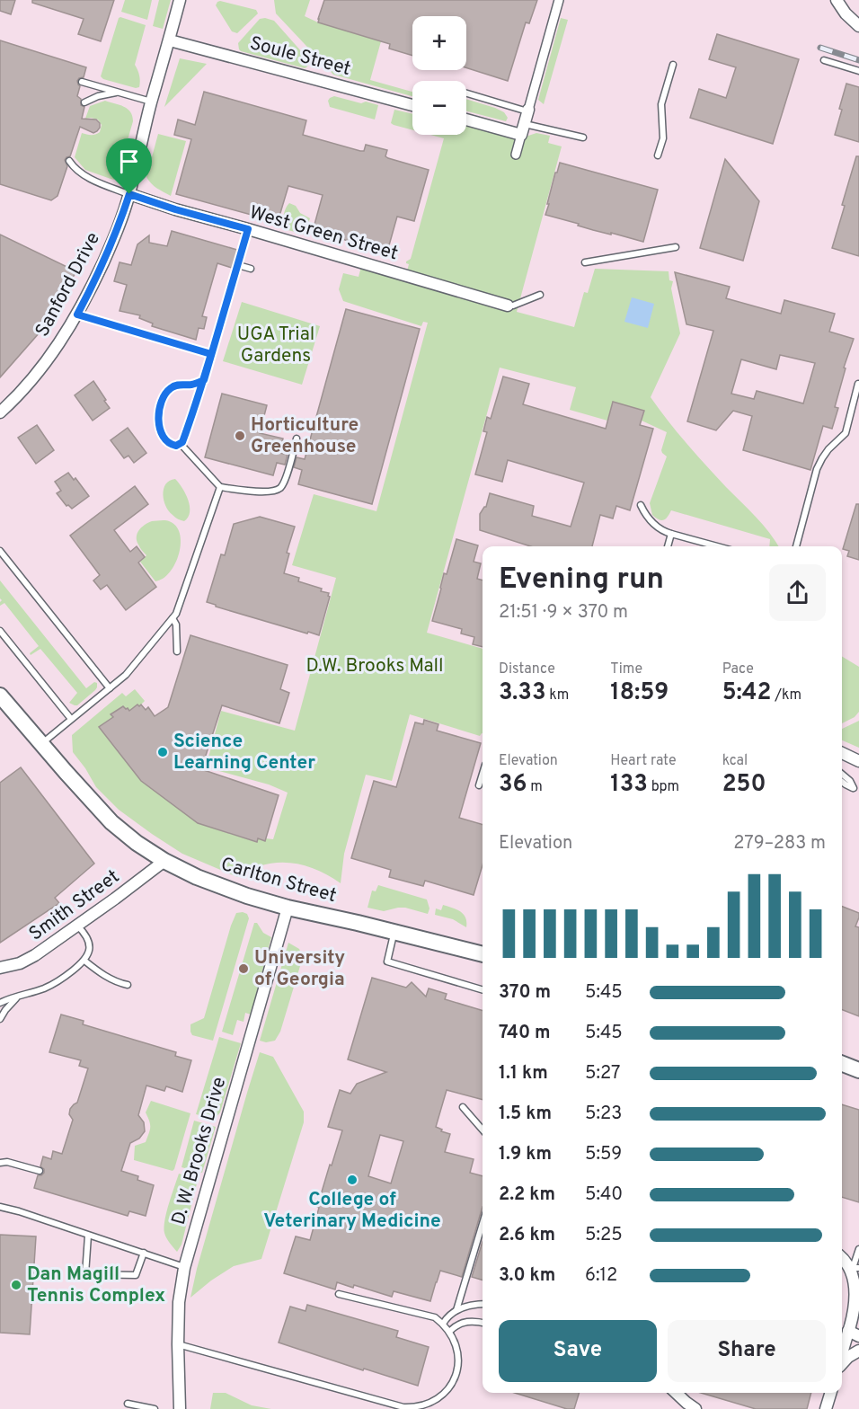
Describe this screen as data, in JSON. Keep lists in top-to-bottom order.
{
  "streets": {
    "street": [
      "Soule Street",
      "West Green Street",
      "Sanford Drive",
      "Carlton Street",
      "Smith Street",
      "D. W. Brooks Drive"
    ]
  },
  "crossings": [
    ["Soule Street", "Sanford Drive"],
    ["West Green Street", "Sanford Drive"],
    ["Carlton Street", "Smith Street"],
    ["Carlton Street", "D. W. Brooks Drive"]
  ],
  "parks": ["UGA Trial Gardens", "D.W. Brooks Mall"],
  "places": [
    "Horticulture Greenhouse",
    "Science Learning Center",
    "University of Georgia",
    "College of Veterinary Medicine",
    "Dan Magill Tennis Complex"
  ],
  "page": {
    "map_buttons": ["+", "−"],
    "heading": ["Evening run", "21:51 · 9 × 370 m"],
    "stats": [
      ["Distance", "3.33 km"],
      ["Time", "18:59"],
      ["Pace", "5:42 /km"],
      ["Elevation", "36 m"],
      ["Heart rate", "133 bpm"],
      ["kcal", "250"]
    ],
    "chart": ["Elevation", "279–283 m"],
    "list": [
      {
        "name": "370 m",
        "note": "5:45"
      },
      {
        "name": "740 m",
        "note": "5:45"
      },
      {
        "name": "1.1 km",
        "note": "5:27"
      },
      {
        "name": "1.5 km",
        "note": "5:23"
      },
      {
        "name": "1.9 km",
        "note": "5:59"
      },
      {
        "name": "2.2 km",
        "note": "5:40"
      },
      {
        "name": "2.6 km",
        "note": "5:25"
      },
      {
        "name": "3.0 km",
        "note": "6:12"
      }
    ],
    "buttons": ["Save", "Share"]
  }
}
